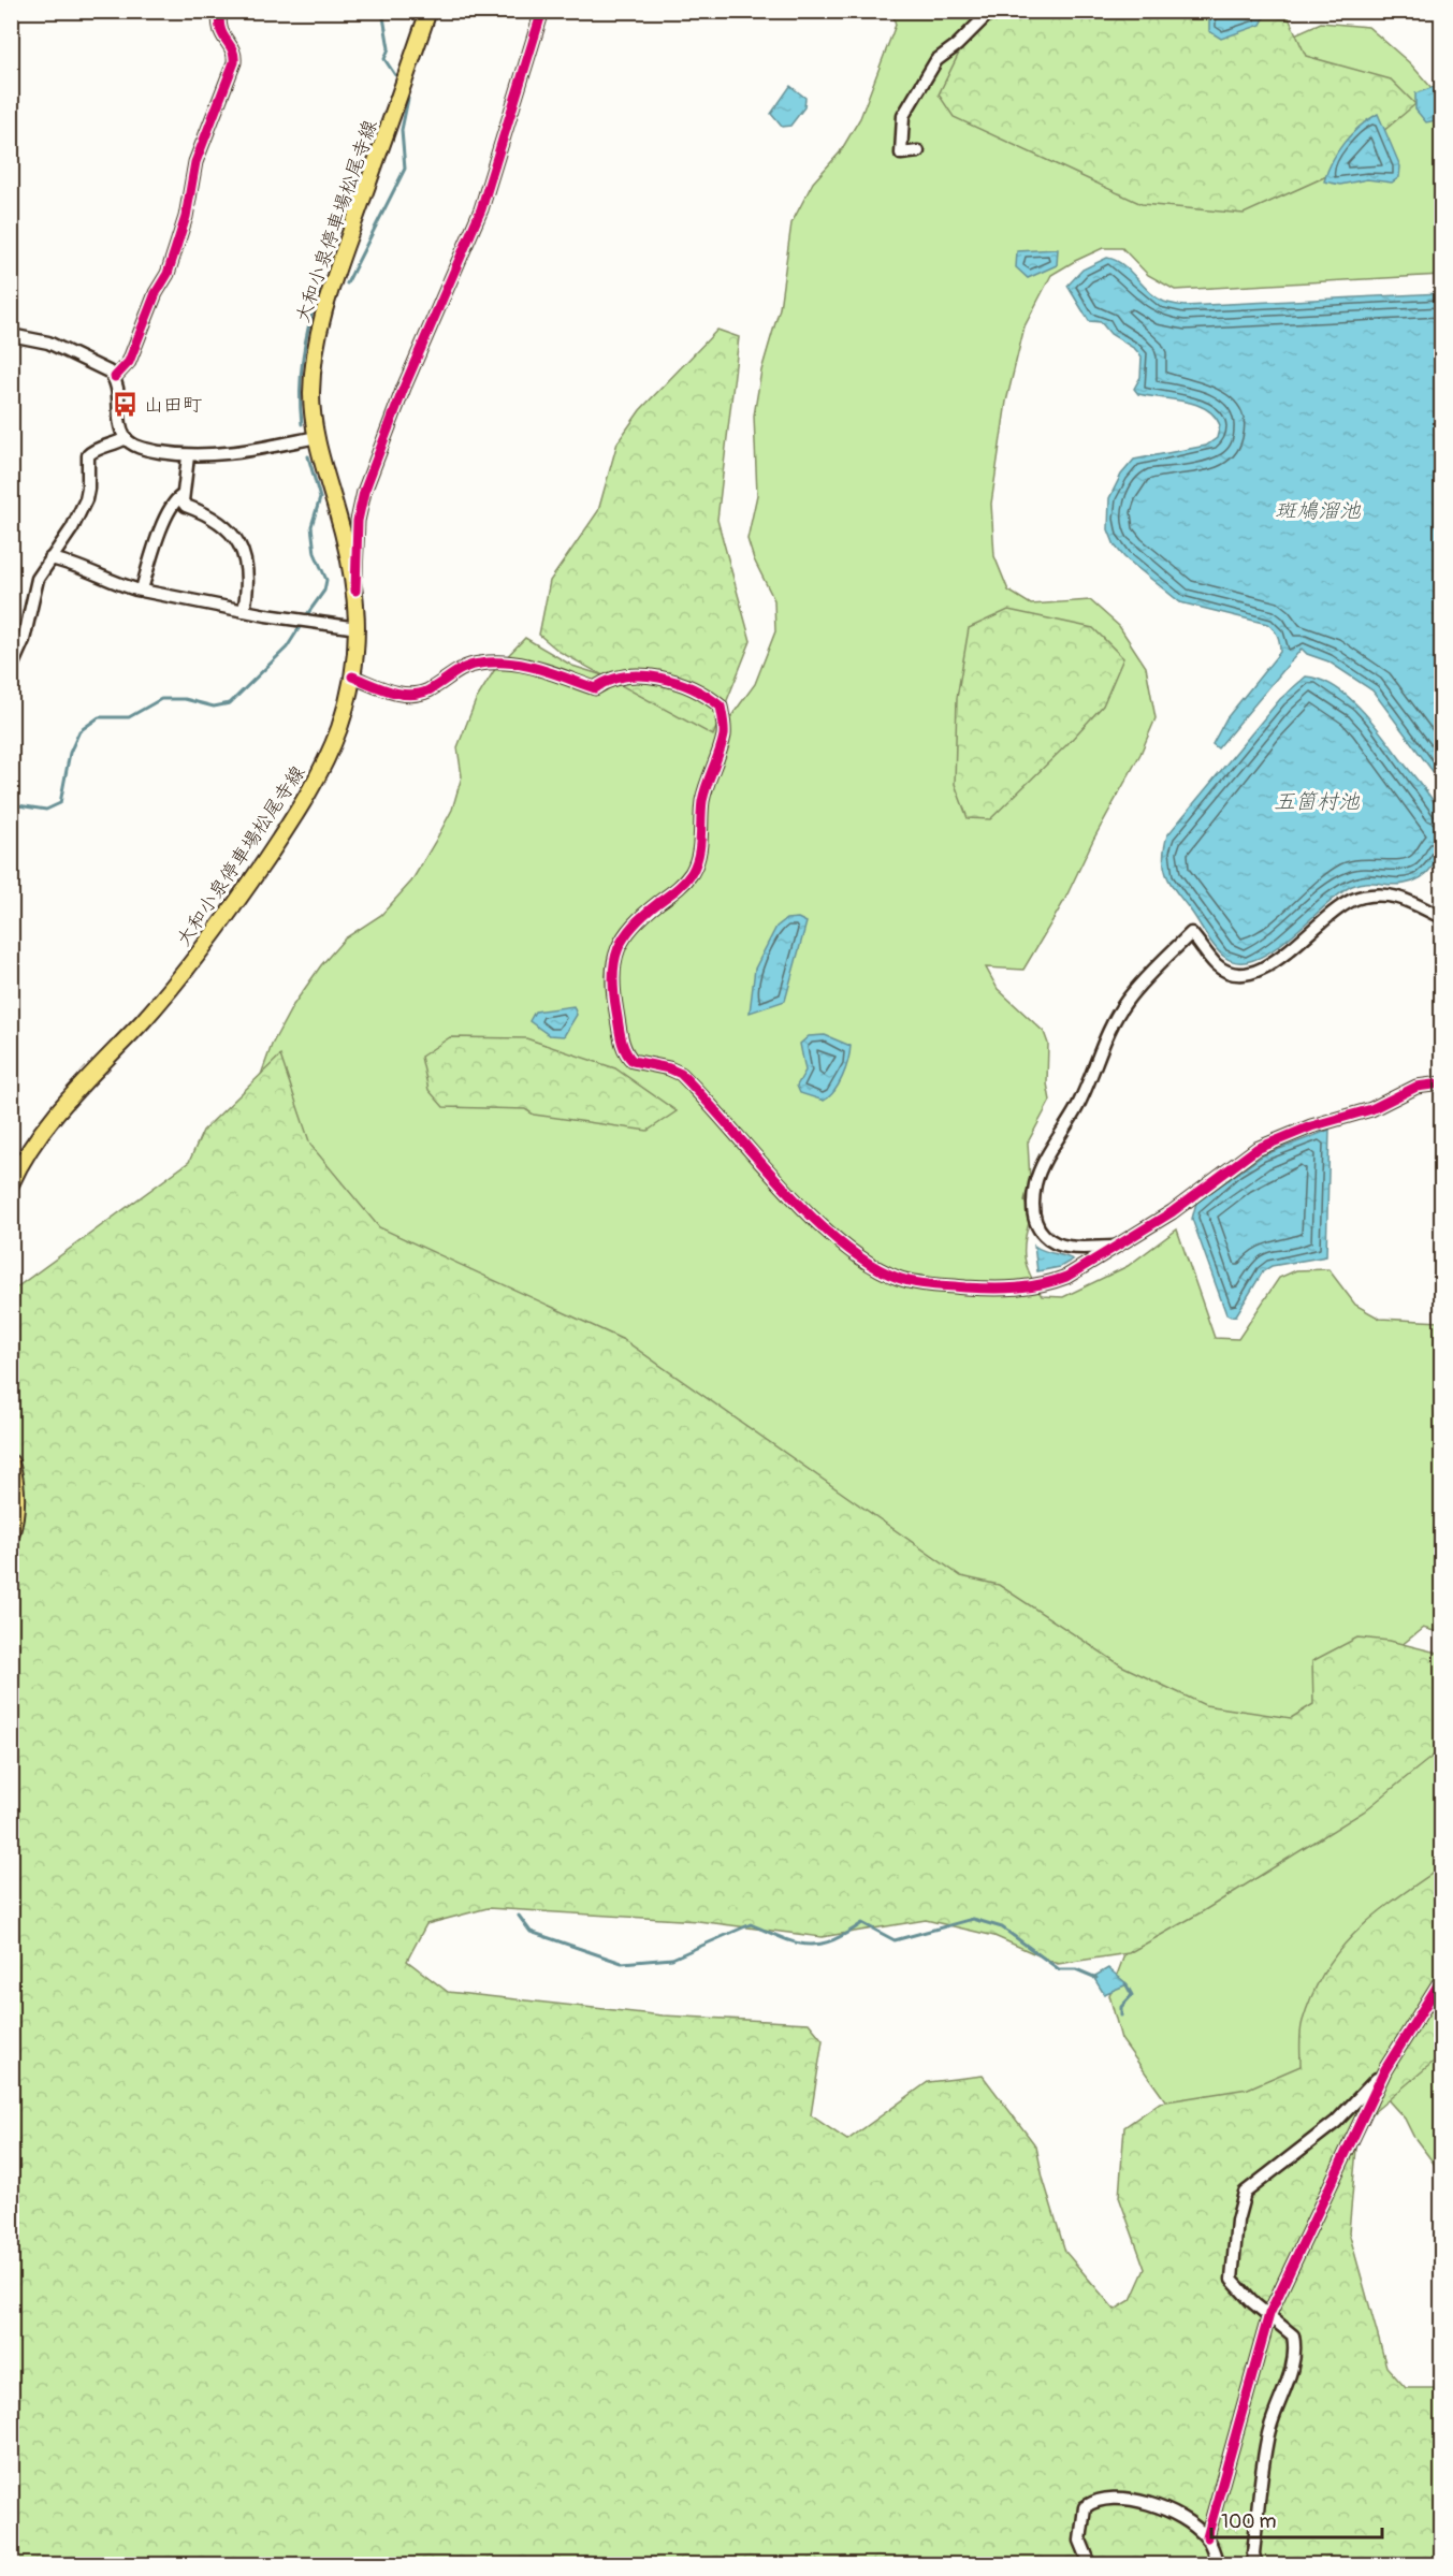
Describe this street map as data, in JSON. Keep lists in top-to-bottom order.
{
  "streets": {
    "main road": ["大和小泉停車場松尾寺線"]
  },
  "water": ["斑鳩溜池", "五箇村池"],
  "places": {
    "bus stop": ["山田町"]
  },
  "scale_bar": "100 m"
}
